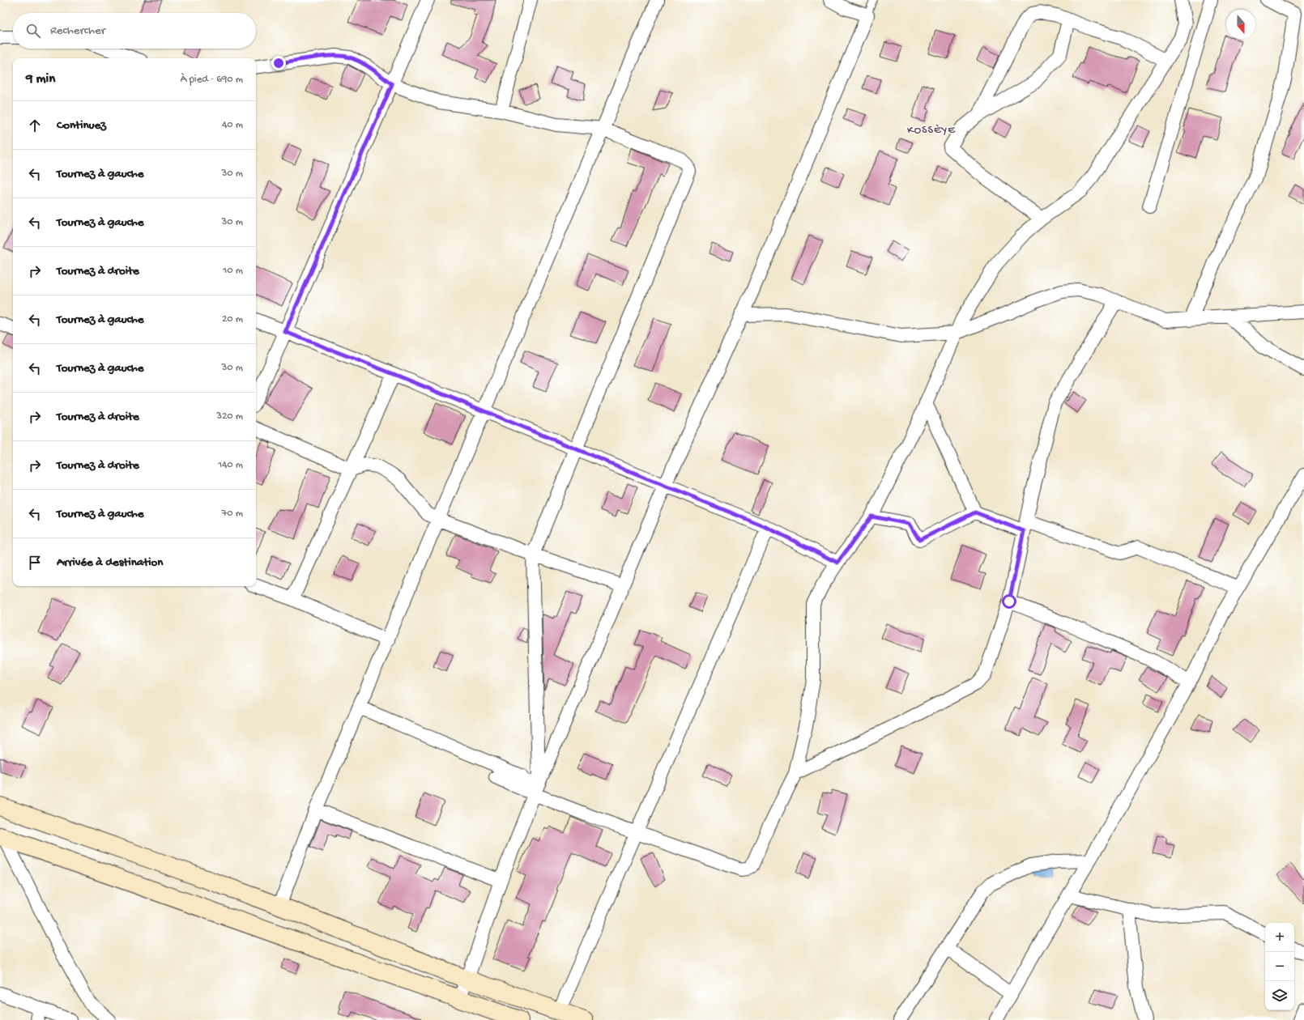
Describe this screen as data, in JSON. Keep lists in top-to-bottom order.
{
  "districts": ["KOSSÈYE"],
  "north": "bottom",
  "page": {
    "search": "Rechercher",
    "heading": ["9 min", "À pied · 690 m"],
    "list": [
      ["Continuez", "40 m"],
      ["Tournez à gauche", "30 m"],
      ["Tournez à gauche", "30 m"],
      ["Tournez à droite", "10 m"],
      ["Tournez à gauche", "20 m"],
      ["Tournez à gauche", "30 m"],
      ["Tournez à droite", "320 m"],
      ["Tournez à droite", "140 m"],
      ["Tournez à gauche", "70 m"],
      "Arrivée à destination"
    ],
    "map_buttons": ["+", "−"]
  }
}
